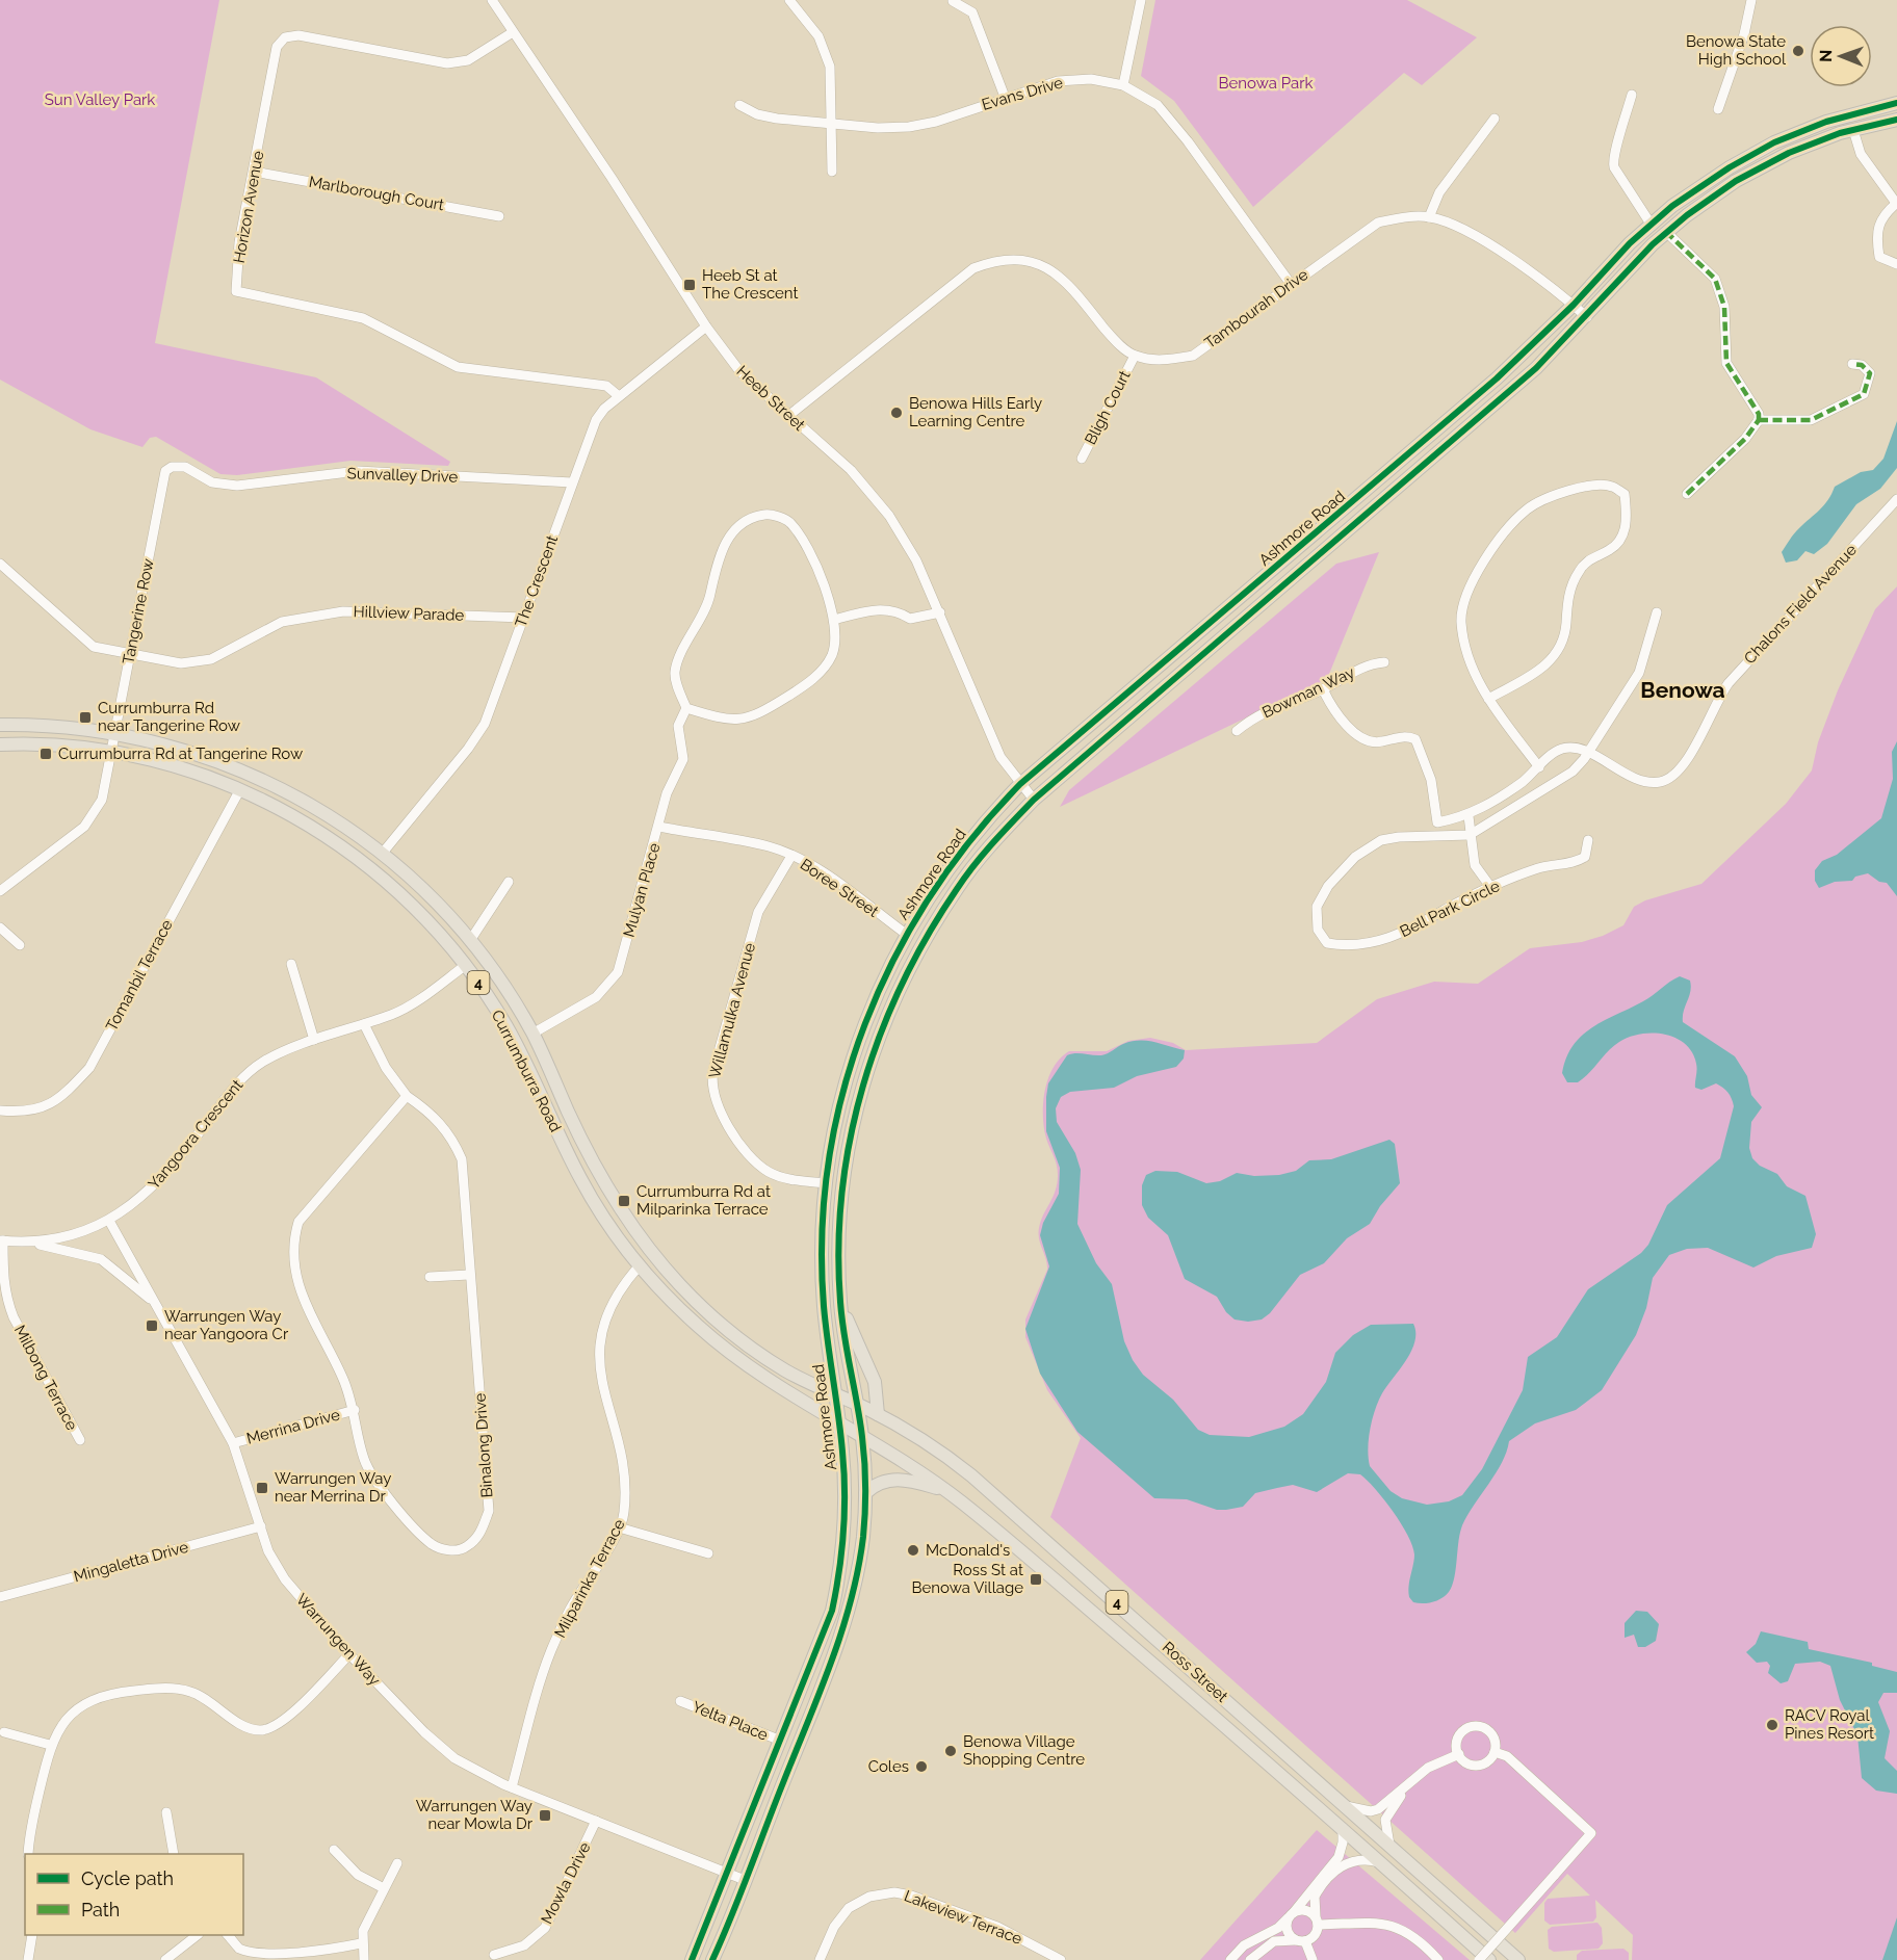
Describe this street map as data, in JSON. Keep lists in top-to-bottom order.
{
  "streets": {
    "main road": [
      "Ashmore Road",
      "4",
      "Currumburra Road",
      "Ross Street"
    ],
    "street": [
      "Evans Drive",
      "Marlborough Court",
      "Horizon Avenue",
      "Tambourah Drive",
      "Heeb Street",
      "Bligh Court",
      "Sunvalley Drive",
      "The Crescent",
      "Chalons Field Avenue",
      "Tangerine Row",
      "Hillview Parade",
      "Bowman Way",
      "Boree Street",
      "Mulyan Place",
      "Bell Park Circle",
      "Tomanbil Terrace",
      "Willamulka Avenue",
      "Yangoora Crescent",
      "Milbong Terrace",
      "Merrina Drive",
      "Binalong Drive",
      "Mingaletta Drive",
      "Milparinka Terrace",
      "Warrungen Way",
      "Yelta Place",
      "Mowla Drive",
      "Lakeview Terrace"
    ]
  },
  "crossings": [
    ["Evans Drive", "Tambourah Drive"],
    ["Marlborough Court", "Horizon Avenue"],
    ["Horizon Avenue", "Heeb Street"],
    ["Horizon Avenue", "The Crescent"],
    ["Tambourah Drive", "Bligh Court"],
    ["Tambourah Drive", "Ashmore Road"],
    ["Heeb Street", "Ashmore Road"],
    ["Heeb Street", "The Crescent"],
    ["Sunvalley Drive", "The Crescent"],
    ["Sunvalley Drive", "Tangerine Row"],
    ["Ashmore Road", "Boree Street"],
    ["Ashmore Road", "Willamulka Avenue"],
    ["Ashmore Road", "Currumburra Road"],
    ["Ashmore Road", "Warrungen Way"],
    ["Ashmore Road", "Ross Street"],
    ["Ashmore Road", "Yelta Place"],
    ["The Crescent", "Hillview Parade"],
    ["The Crescent", "Currumburra Road"],
    ["Chalons Field Avenue", "Bell Park Circle"],
    ["Tangerine Row", "Hillview Parade"],
    ["Tangerine Row", "Currumburra Road"],
    ["Boree Street", "Mulyan Place"],
    ["Boree Street", "Willamulka Avenue"],
    ["Mulyan Place", "Currumburra Road"],
    ["Tomanbil Terrace", "Currumburra Road"],
    ["Currumburra Road", "Yangoora Crescent"],
    ["Currumburra Road", "Milparinka Terrace"],
    ["Currumburra Road", "Ross Street"],
    ["Yangoora Crescent", "Milbong Terrace"],
    ["Yangoora Crescent", "Binalong Drive"],
    ["Yangoora Crescent", "Warrungen Way"],
    ["Merrina Drive", "Binalong Drive"],
    ["Merrina Drive", "Warrungen Way"],
    ["Mingaletta Drive", "Warrungen Way"],
    ["Milparinka Terrace", "Warrungen Way"],
    ["Warrungen Way", "Mowla Drive"]
  ],
  "districts": ["Benowa"],
  "parks": ["Benowa Park", "Sun Valley Park"],
  "places": {
    "other": [
      "Benowa State High School",
      "Benowa Hills Early Learning Centre",
      "McDonald's",
      "RACV Royal Pines Resort",
      "Benowa Village Shopping Centre",
      "Coles"
    ],
    "transit": [
      "Heeb St at The Crescent",
      "Currumburra Rd near Tangerine Row",
      "Currumburra Rd at Tangerine Row",
      "Currumburra Rd at Milparinka Terrace",
      "Warrungen Way near Yangoora Cr",
      "Warrungen Way near Merrina Dr",
      "Ross St at Benowa Village",
      "Warrungen Way near Mowla Dr"
    ]
  },
  "legend": ["Cycle path", "Path"],
  "north": "left"
}
